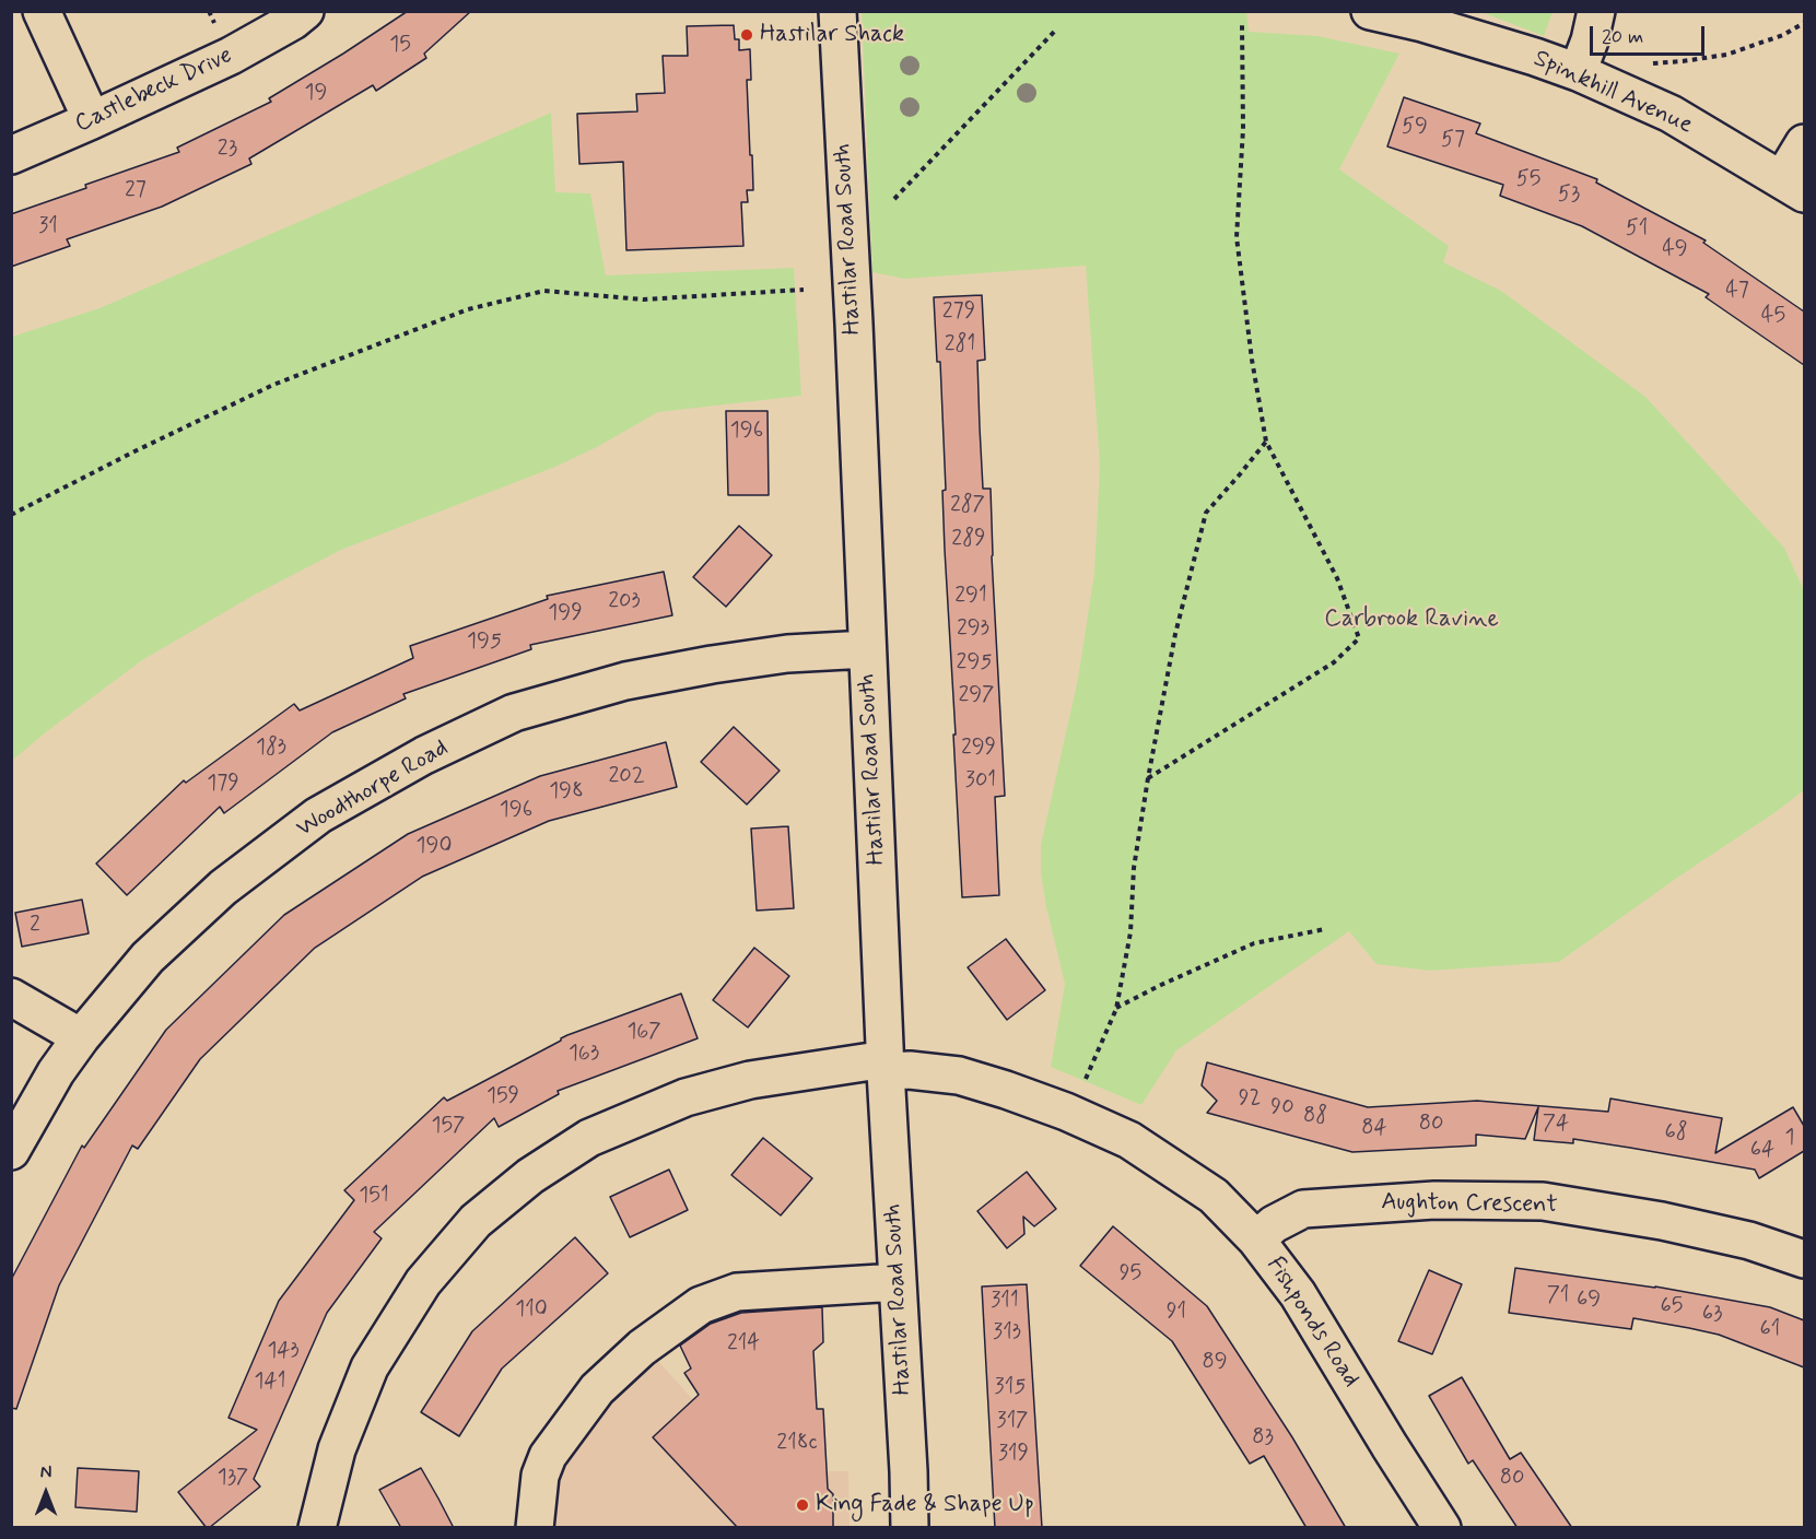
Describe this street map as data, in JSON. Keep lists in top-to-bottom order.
{
  "streets": {
    "street": [
      "Castlebeck Drive",
      "Spinkhill Avenue",
      "Hastilar Road South",
      "Woodthorpe Road",
      "Aughton Crescent",
      "Fishponds Road"
    ]
  },
  "crossings": [
    ["Hastilar Road South", "Woodthorpe Road"],
    ["Hastilar Road South", "Fishponds Road"],
    ["Aughton Crescent", "Fishponds Road"]
  ],
  "parks": ["Carbrook Ravine"],
  "places": ["Hastilar Shack", "King Fade & Shape Up"],
  "house_numbers": [
    "15",
    "19",
    "59",
    "57",
    "23",
    "55",
    "27",
    "53",
    "31",
    "51",
    "49",
    "47",
    "279",
    "45",
    "281",
    "196",
    "287",
    "289",
    "291",
    "203",
    "199",
    "293",
    "195",
    "295",
    "297",
    "183",
    "299",
    "202",
    "301",
    "179",
    "198",
    "196",
    "190",
    "2",
    "167",
    "163",
    "159",
    "92",
    "90",
    "88",
    "80",
    "74",
    "157",
    "84",
    "68",
    "1",
    "64",
    "151",
    "95",
    "71",
    "69",
    "311",
    "65",
    "110",
    "91",
    "63",
    "61",
    "313",
    "214",
    "143",
    "89",
    "141",
    "315",
    "317",
    "83",
    "218c",
    "319",
    "137",
    "80"
  ],
  "scale_bar": "20 m",
  "north": "top"
}
